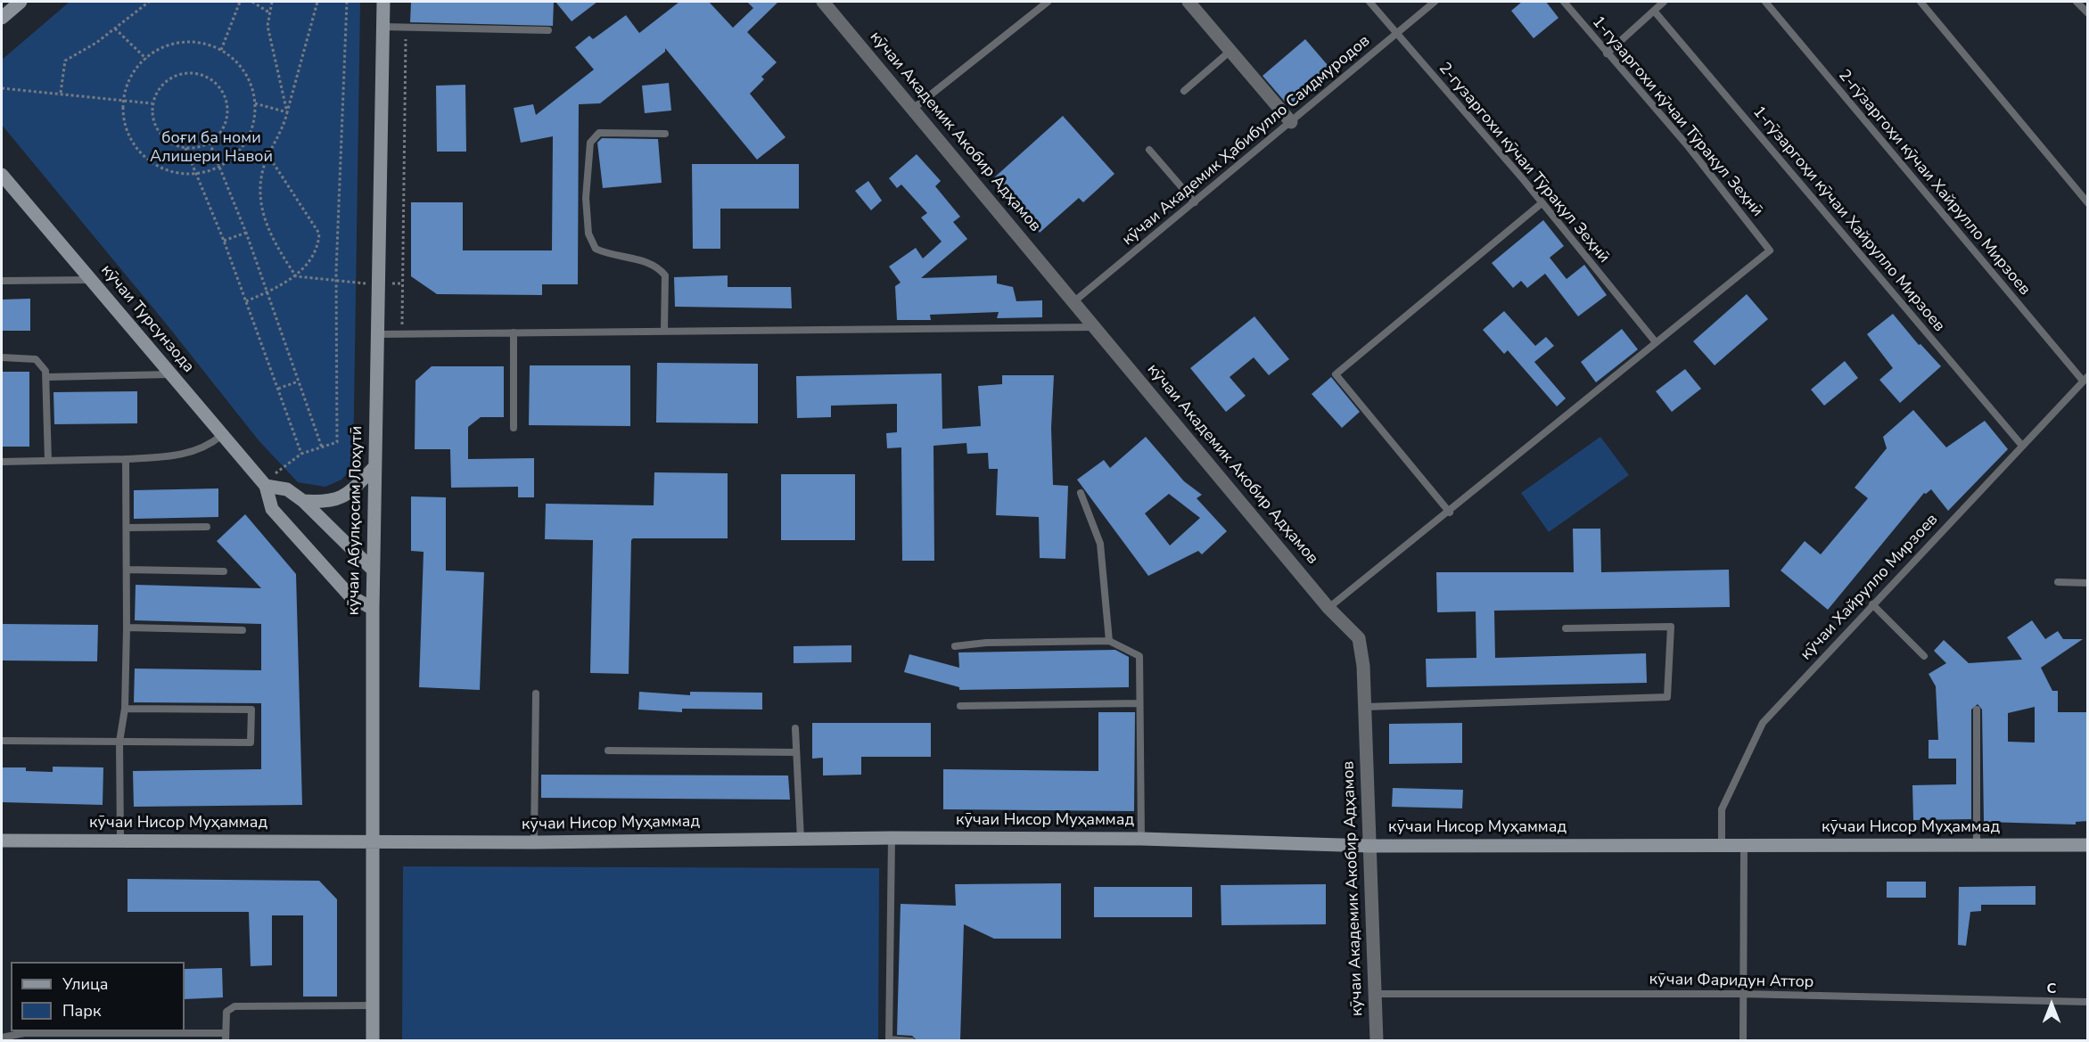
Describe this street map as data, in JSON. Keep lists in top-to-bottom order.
{
  "streets": {
    "street": [
      "кӯчаи Академик Акобир Адҳамов",
      "кӯчаи Турсунзода",
      "кӯчаи Абулқосим Лоҳутӣ",
      "кӯчаи Нисор Муҳаммад"
    ],
    "lane": [
      "1-гузаргохи кӯчаи Тӯрақул Зеҳнӣ",
      "кӯчаи Академик Ҳабибулло Саидмуродов",
      "2-гузаргохи кӯчаи Тӯрақул Зеҳнӣ",
      "2-гӯзаргоҳи кӯчаи Хайрулло Мирзоев",
      "1-гӯзаргоҳи кӯчаи Хайрулло Мирзоев",
      "кӯчаи Хайрулло Мирзоев",
      "кӯчаи Фаридун Аттор"
    ]
  },
  "crossings": [
    ["1-гузаргохи кӯчаи Тӯрақул Зеҳнӣ", "2-гузаргохи кӯчаи Тӯрақул Зеҳнӣ"],
    ["кӯчаи Академик Акобир Адҳамов", "кӯчаи Академик Ҳабибулло Саидмуродов"],
    ["кӯчаи Академик Акобир Адҳамов", "кӯчаи Нисор Муҳаммад"],
    ["кӯчаи Академик Акобир Адҳамов", "кӯчаи Фаридун Аттор"],
    ["кӯчаи Академик Ҳабибулло Саидмуродов", "2-гузаргохи кӯчаи Тӯрақул Зеҳнӣ"],
    ["2-гӯзаргоҳи кӯчаи Хайрулло Мирзоев", "кӯчаи Хайрулло Мирзоев"],
    ["1-гӯзаргоҳи кӯчаи Хайрулло Мирзоев", "кӯчаи Хайрулло Мирзоев"],
    ["кӯчаи Турсунзода", "кӯчаи Абулқосим Лоҳутӣ"],
    ["кӯчаи Абулқосим Лоҳутӣ", "кӯчаи Нисор Муҳаммад"],
    ["кӯчаи Хайрулло Мирзоев", "кӯчаи Нисор Муҳаммад"]
  ],
  "parks": ["боғи ба номи Алишери Навоӣ"],
  "legend": ["Улица", "Парк"],
  "north": "top"
}
